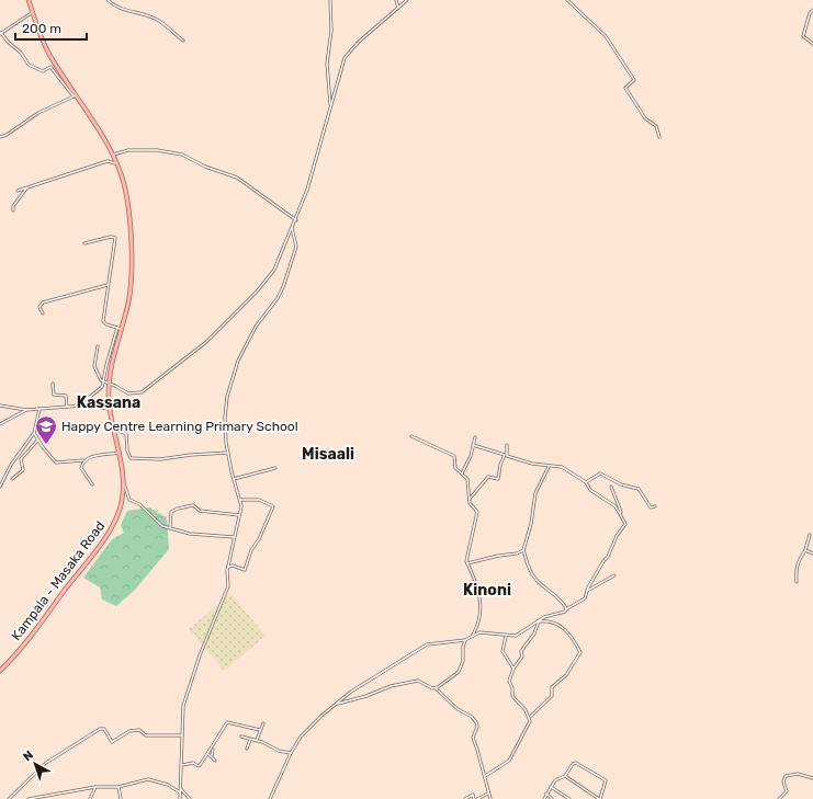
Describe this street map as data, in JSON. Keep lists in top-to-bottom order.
{
  "streets": {
    "main road": ["Kampala - Masaka Road"]
  },
  "districts": ["Kassana", "Misaali", "Kinoni"],
  "places": {
    "school or university": ["Happy Centre Learning Primary School"]
  },
  "scale_bar": "200 m",
  "north": "top left"
}
